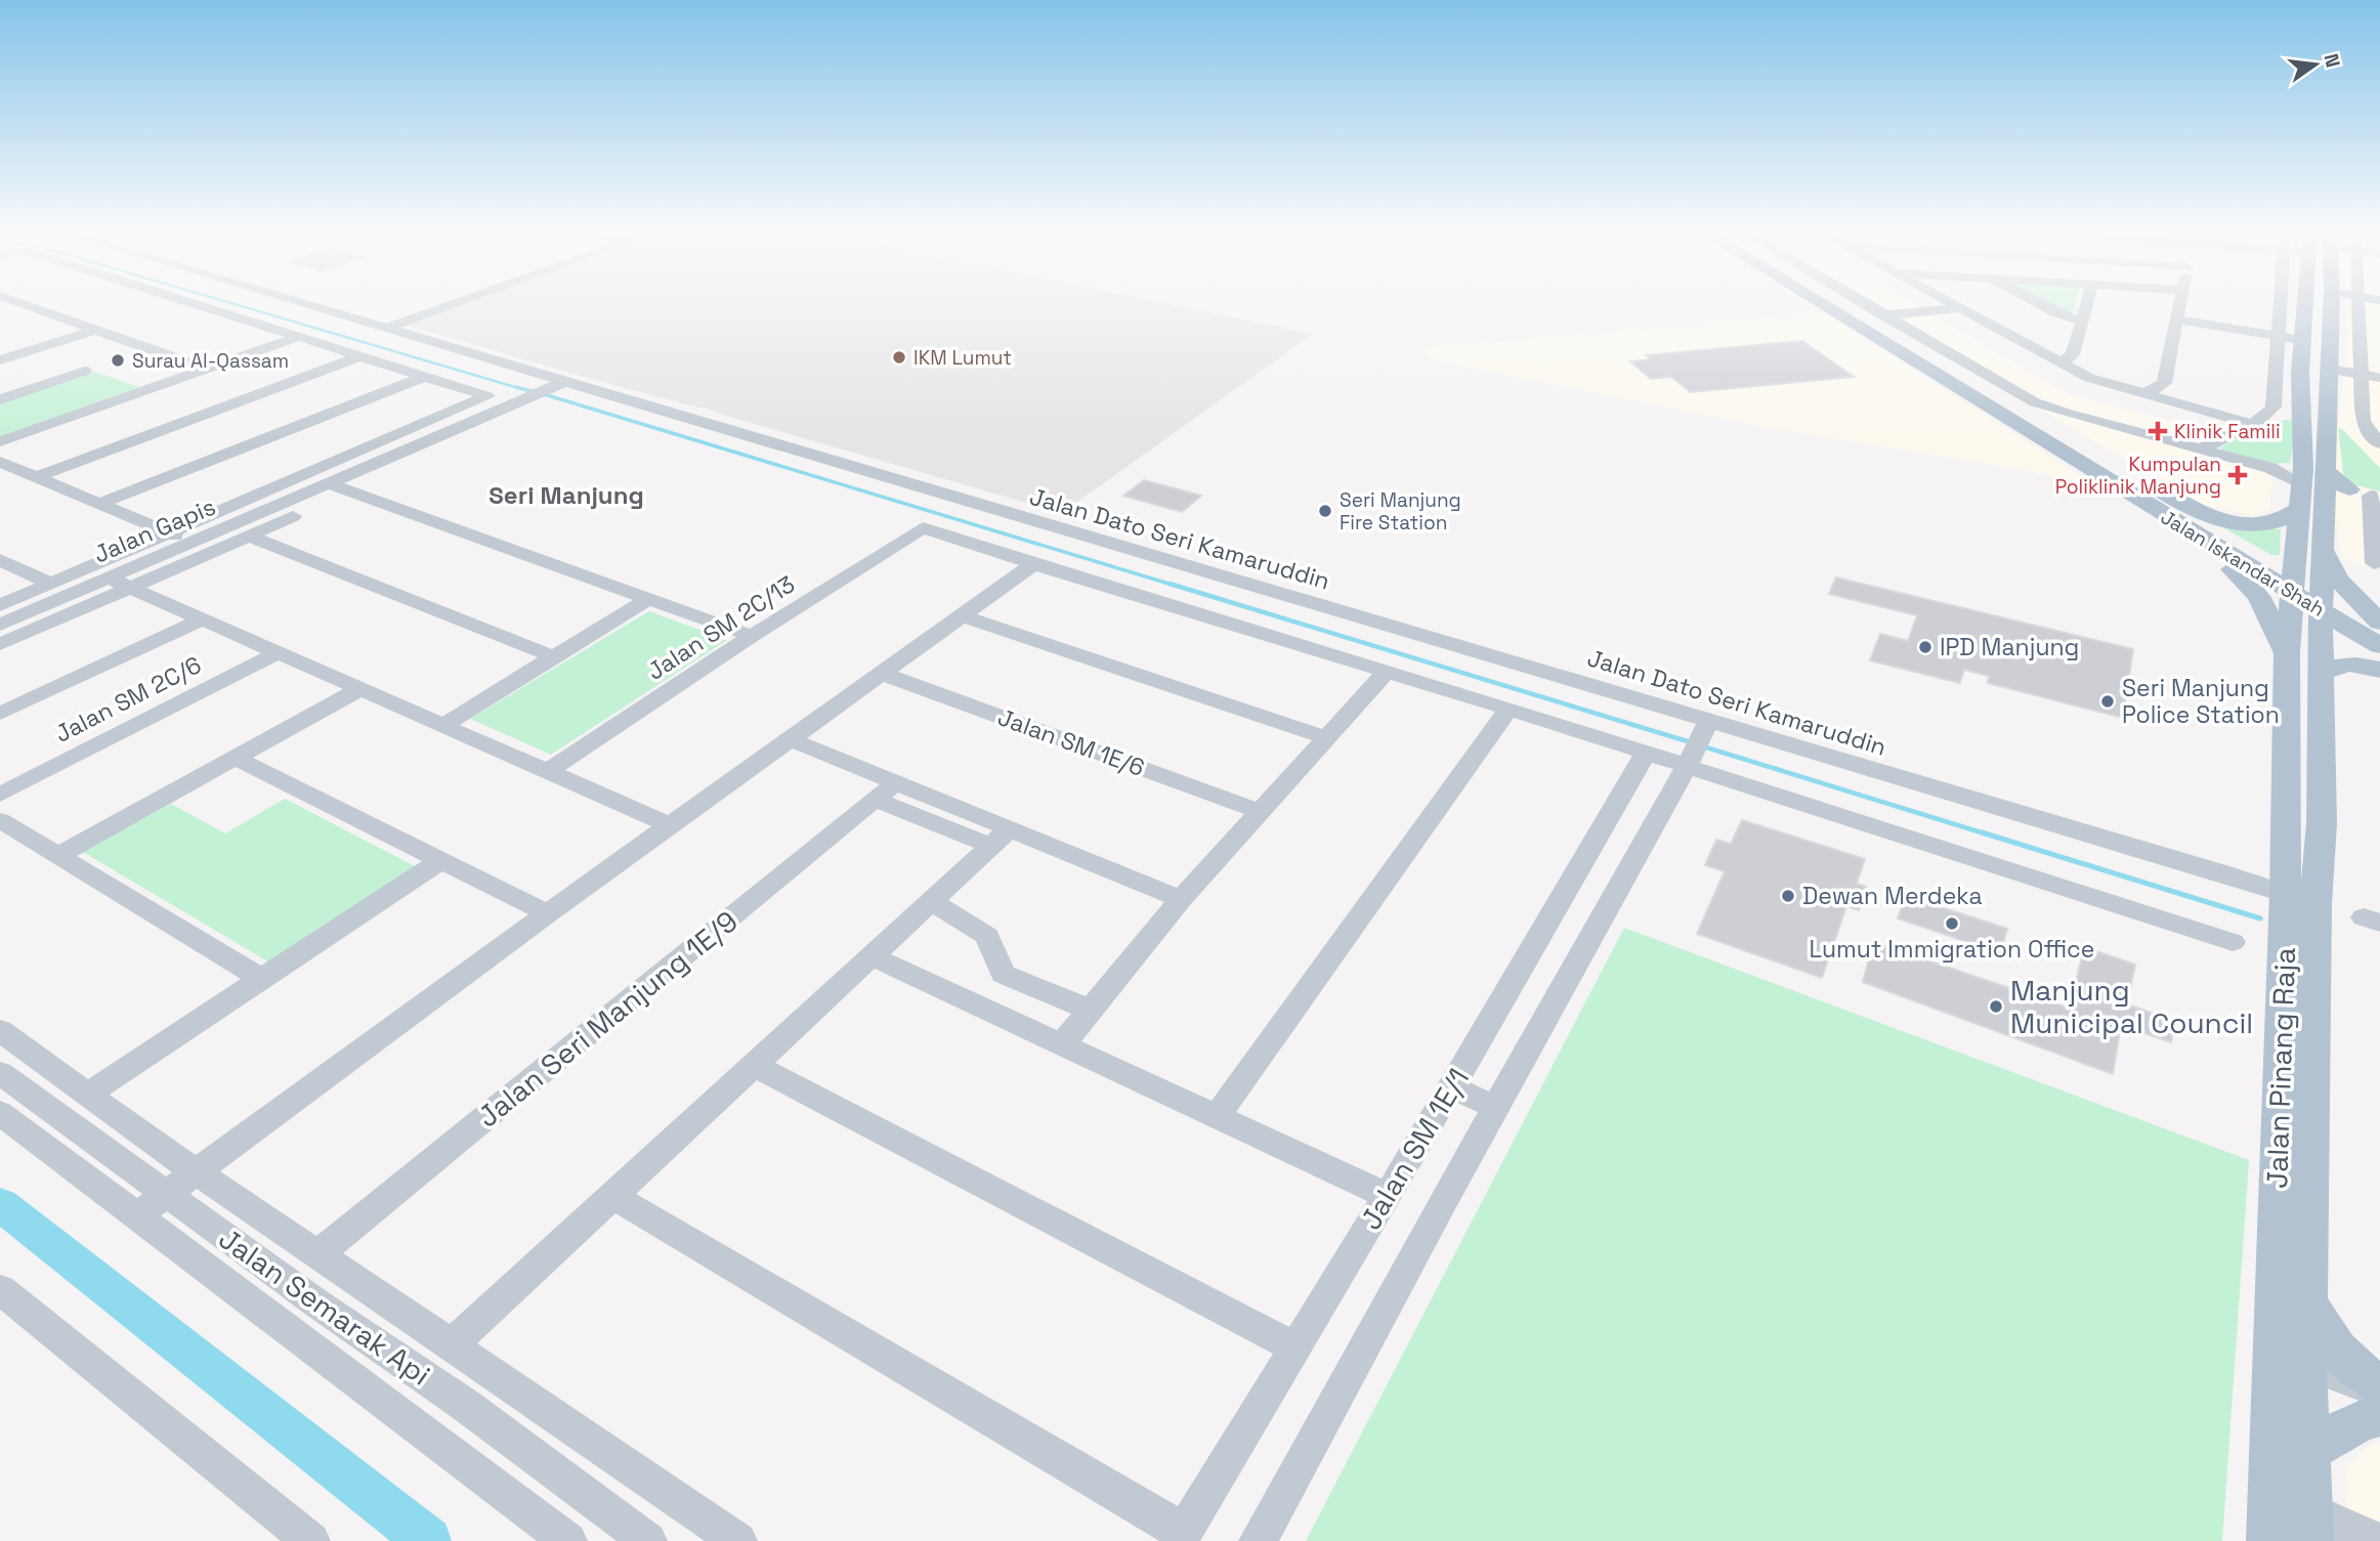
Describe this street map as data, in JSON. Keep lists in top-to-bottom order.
{
  "streets": {
    "main road": ["Jalan Iskandar Shah", "Jalan Pinang Raja"],
    "street": [
      "Jalan Gapis",
      "Jalan Dato Seri Kamaruddin",
      "Jalan SM 2C/13",
      "Jalan SM 2C/6",
      "Jalan SM 1E/6",
      "Jalan Seri Manjung 1E/9",
      "Jalan SM 1E/1",
      "Jalan Semarak Api"
    ]
  },
  "crossings": [
    ["Jalan Dato Seri Kamaruddin", "Jalan Pinang Raja"],
    ["Jalan Iskandar Shah", "Jalan Pinang Raja"]
  ],
  "districts": ["Seri Manjung"],
  "places": {
    "other": [
      "IKM Lumut",
      "Surau Al-Qassam",
      "Seri Manjung Fire Station",
      "IPD Manjung",
      "Seri Manjung Police Station",
      "Dewan Merdeka",
      "Lumut Immigration Office",
      "Manjung Municipal Council"
    ],
    "health": ["Klinik Famili", "Kumpulan Poliklinik Manjung"]
  },
  "north": "right"
}
